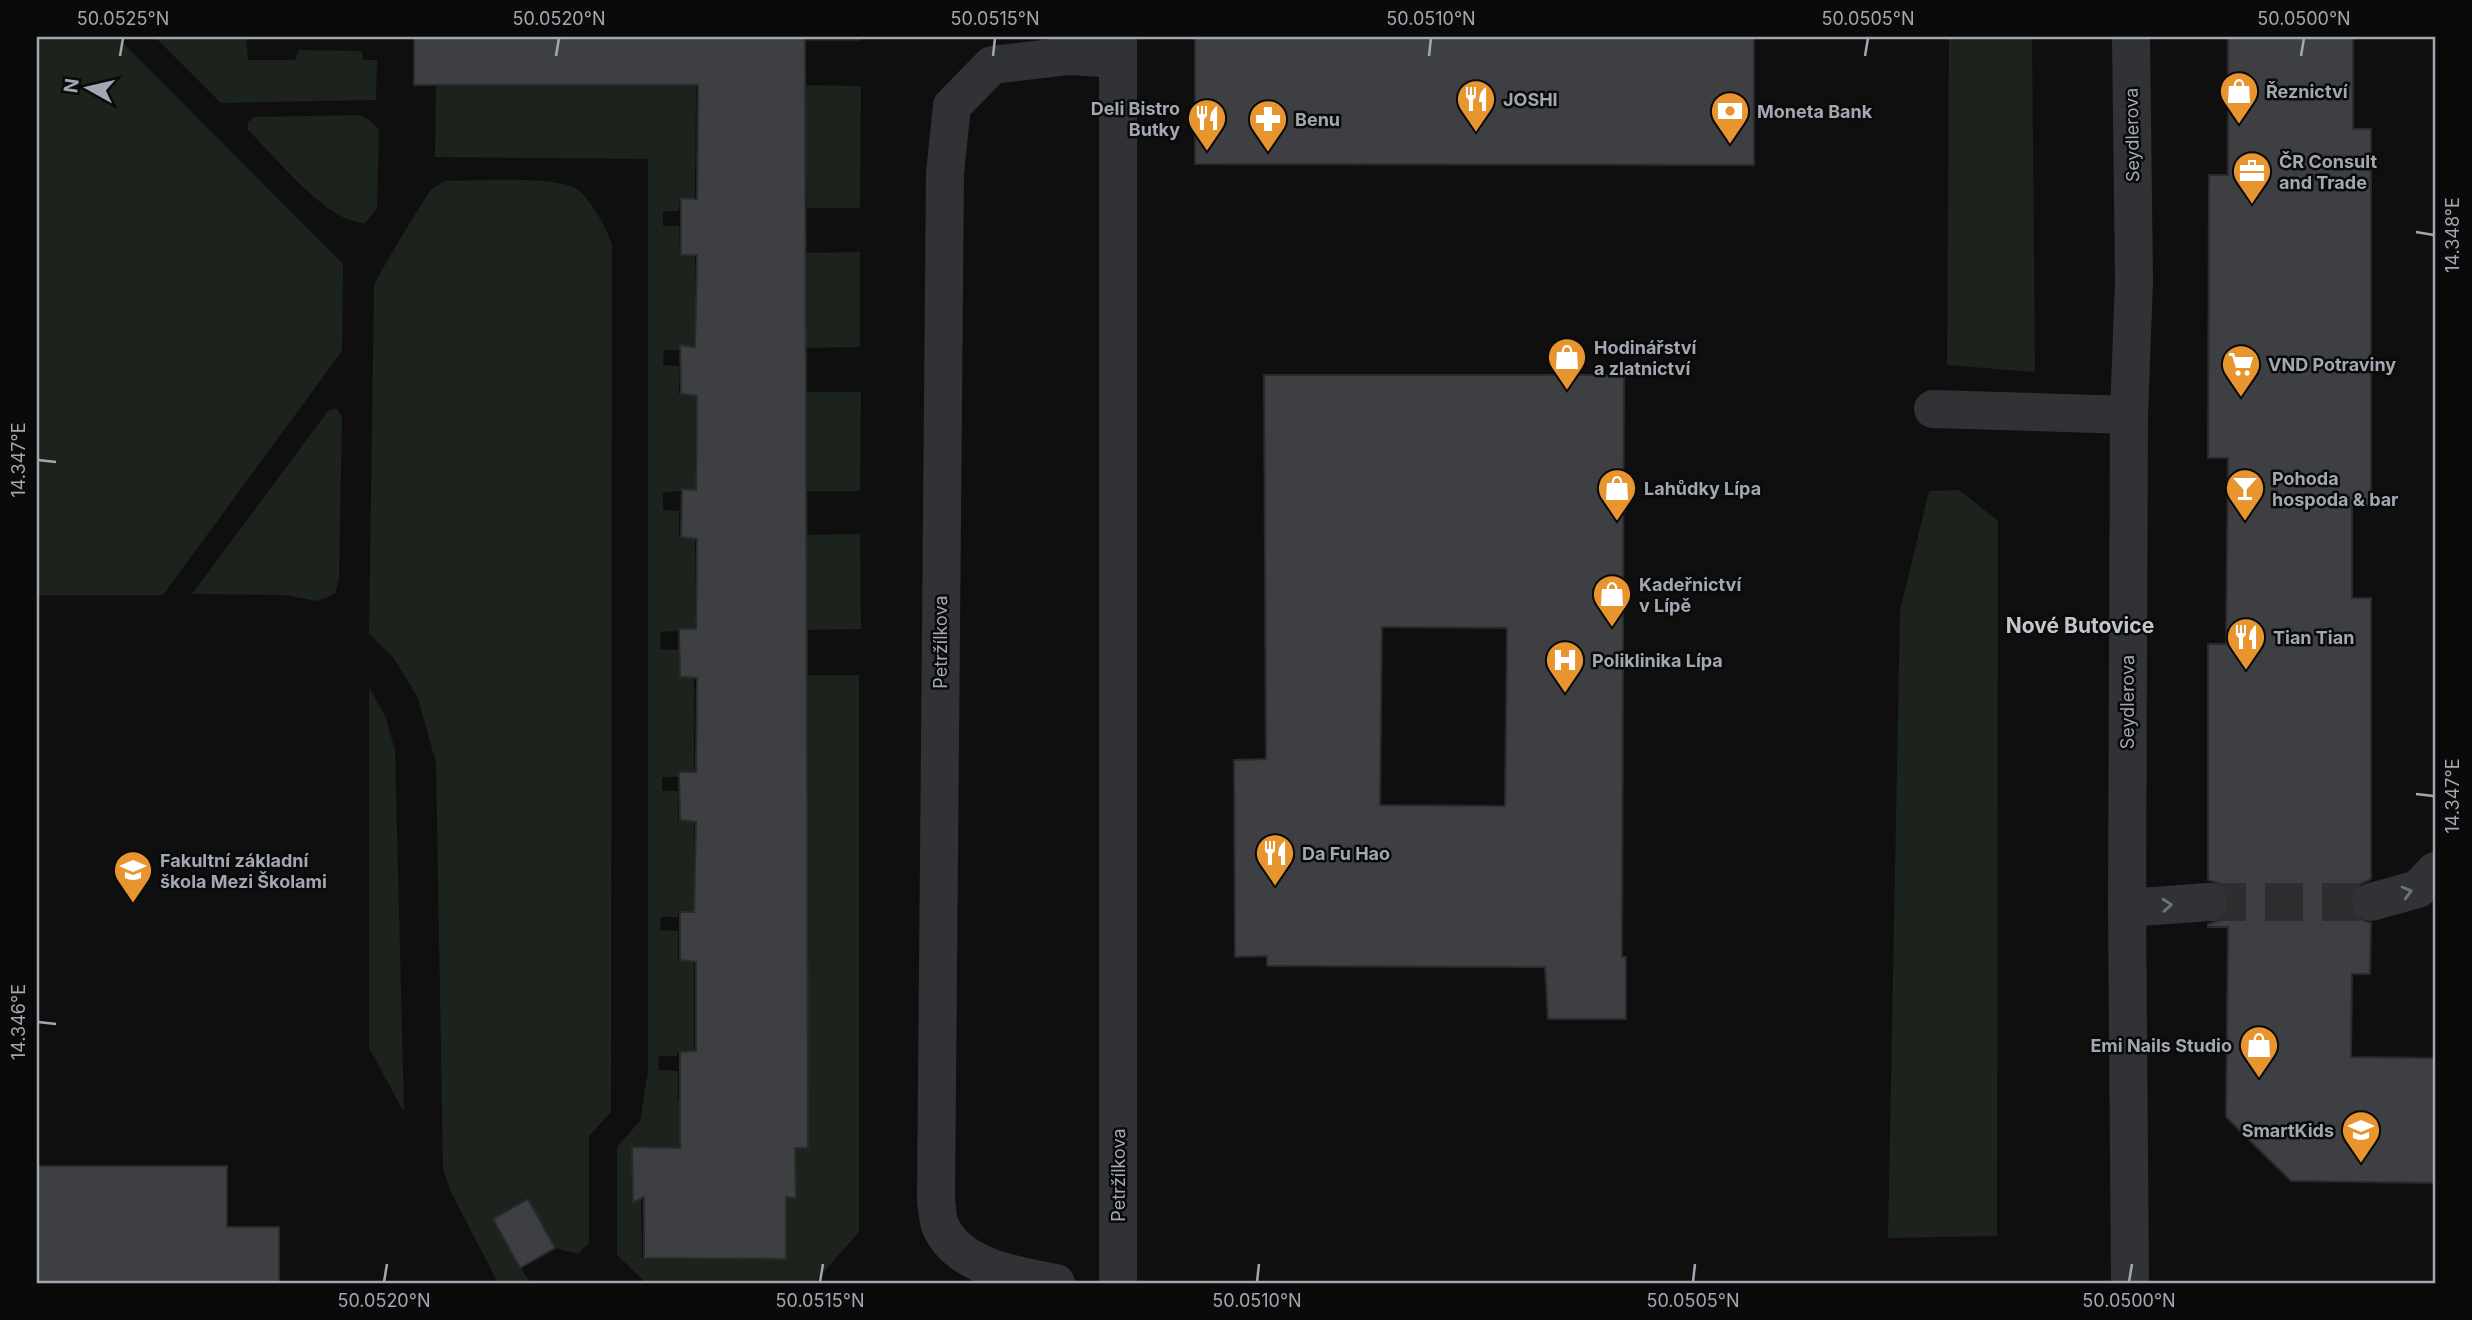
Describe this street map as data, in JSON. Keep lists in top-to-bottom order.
{
  "streets": {
    "street": ["Seydlerova", "Petržílkova"]
  },
  "districts": ["Nové Butovice"],
  "places": {
    "shop": [
      "Řeznictví",
      "Hodinářství a zlatnictví",
      "Lahůdky Lípa",
      "Kadeřnictví v Lípě",
      "Emi Nails Studio"
    ],
    "restaurant": [
      "JOSHI",
      "Deli Bistro Butky",
      "Tian Tian",
      "Da Fu Hao"
    ],
    "bank": ["Moneta Bank"],
    "pharmacy": ["Benu"],
    "office": ["ČR Consult and Trade"],
    "supermarket": ["VND Potraviny"],
    "bar": ["Pohoda hospoda & bar"],
    "hospital": ["Poliklinika Lípa"],
    "school or university": ["Fakultní základní škola Mezi Školami", "SmartKids"]
  },
  "north": "left",
  "coordinates": [
    "50.0525°N",
    "50.0520°N",
    "50.0515°N",
    "50.0510°N",
    "50.0505°N",
    "50.0500°N",
    "14.348°E",
    "14.347°E",
    "14.346°E"
  ]
}
